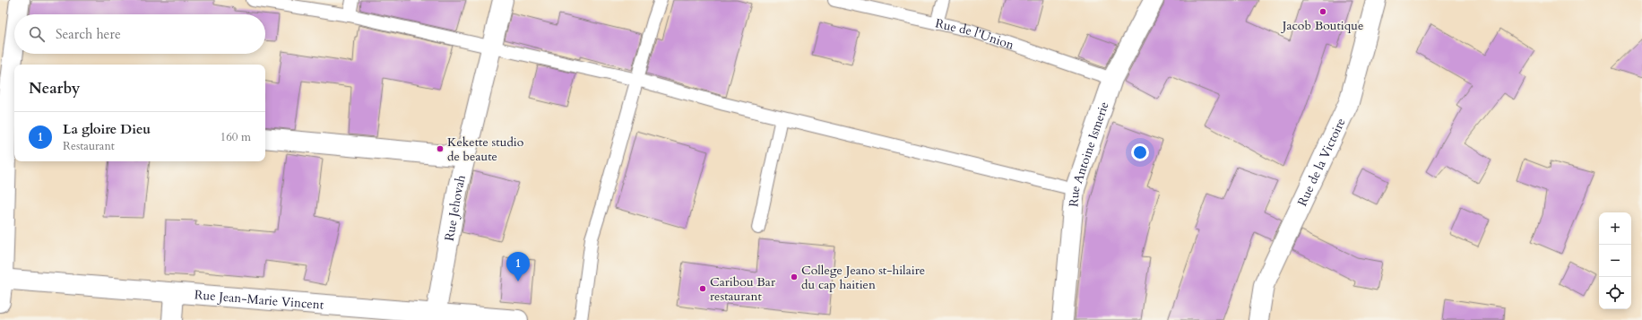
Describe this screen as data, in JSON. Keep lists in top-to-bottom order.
{
  "streets": {
    "street": [
      "Rue Antoine Ismerie",
      "Rue de la Victoire",
      "Rue Jehovah",
      "Rue Jean-Marie Vincent"
    ],
    "lane": ["Rue de l'Union"]
  },
  "crossings": [
    ["Rue de l'Union", "Rue Antoine Ismerie"],
    ["Rue Jehovah", "Rue Jean-Marie Vincent"]
  ],
  "places": [
    "Jacob Boutique",
    "Kekette studio de beaute",
    "College Jeano st-hilaire du cap haitien",
    "Caribou Bar restaurant"
  ],
  "page": {
    "search": "Search here",
    "heading": "Nearby",
    "list": [
      {
        "mark": "1",
        "name": "La gloire Dieu",
        "note": "Restaurant",
        "value": "160 m"
      }
    ],
    "map_buttons": ["+", "−"],
    "pins": "1"
  }
}
